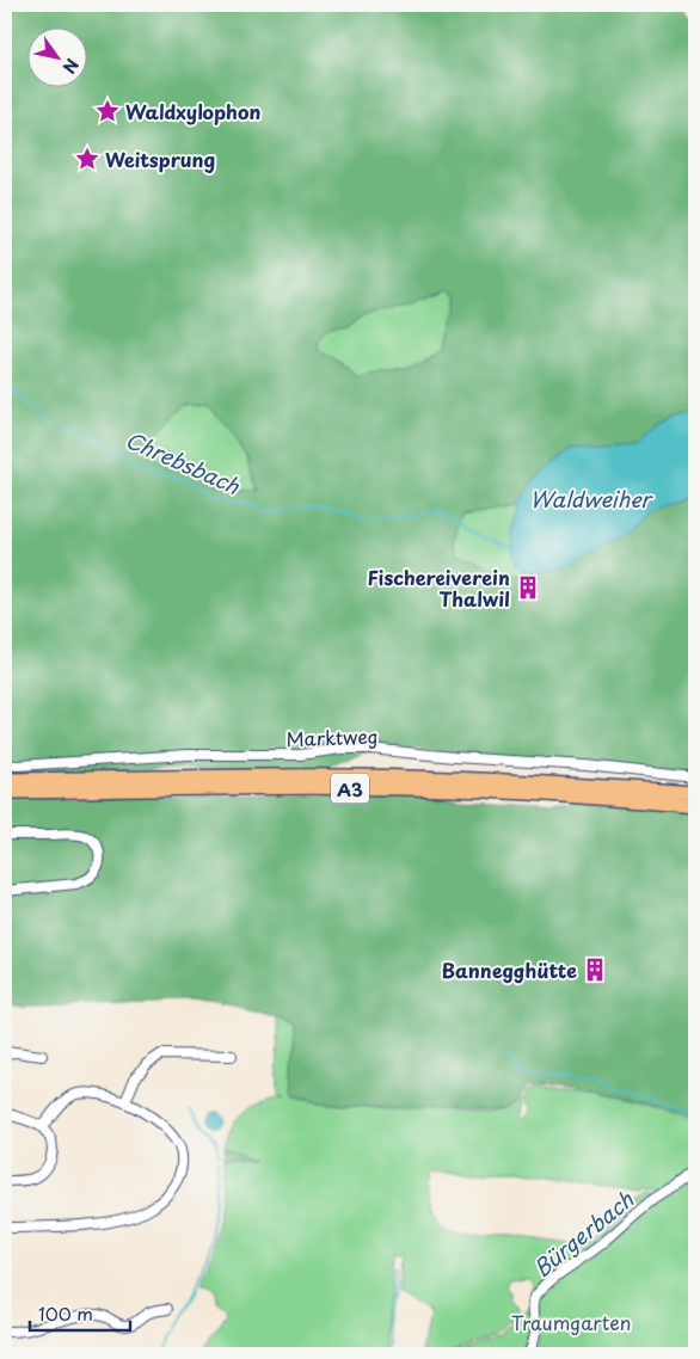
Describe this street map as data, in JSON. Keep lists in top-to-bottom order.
{
  "streets": {
    "highway": ["A3"],
    "street": ["Marktweg"]
  },
  "water": ["Chrebsbach", "Waldweiher", "Bürgerbach"],
  "parks": ["Traumgarten"],
  "places": {
    "place": ["Waldxylophon", "Weitsprung"],
    "building": ["Fischereiverein Thalwil", "Bannegghütte"]
  },
  "scale_bar": "100 m",
  "north": "bottom right"
}
